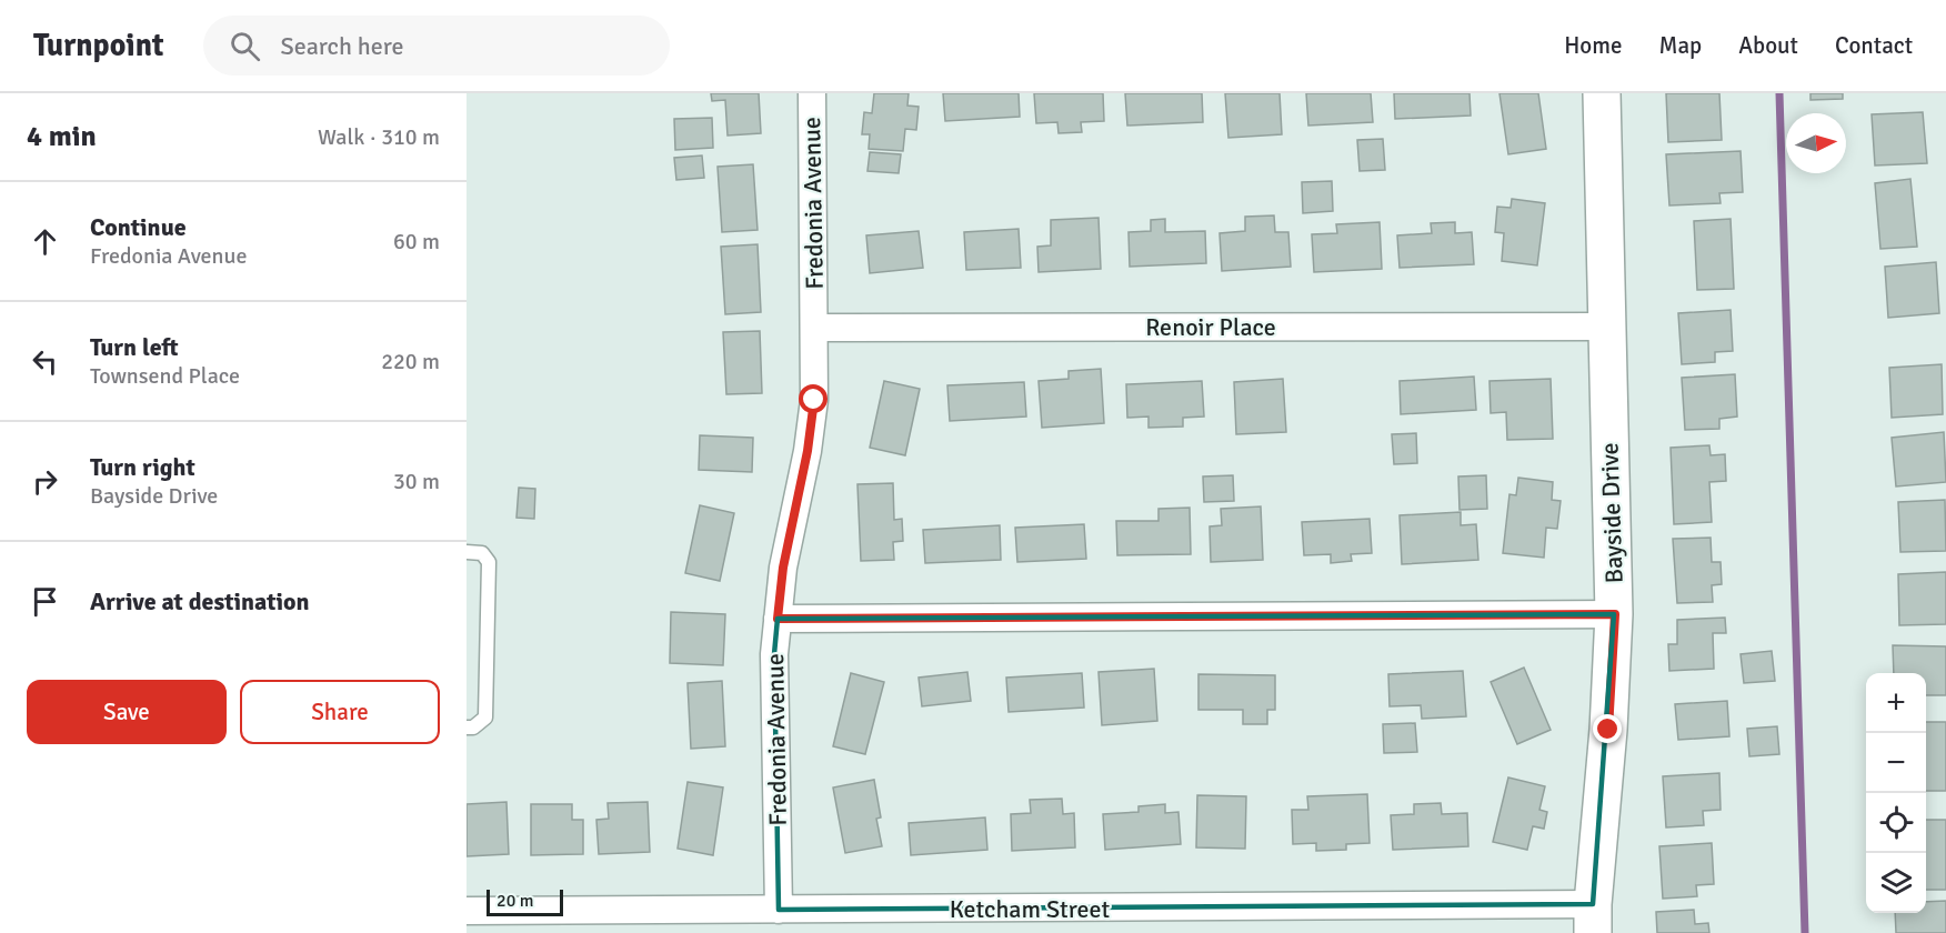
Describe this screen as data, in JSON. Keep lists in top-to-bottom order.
{
  "streets": {
    "street": [
      "Fredonia Avenue",
      "Renoir Place",
      "Bayside Drive",
      "Ketcham Street"
    ]
  },
  "crossings": [
    ["Fredonia Avenue", "Renoir Place"],
    ["Fredonia Avenue", "Ketcham Street"],
    ["Renoir Place", "Bayside Drive"],
    ["Bayside Drive", "Ketcham Street"]
  ],
  "scale_bar": "20 m",
  "north": "right",
  "page": {
    "header": "Turnpoint",
    "search": "Search here",
    "nav": [
      "Home",
      "Map",
      "About",
      "Contact"
    ],
    "heading": ["4 min", "Walk · 310 m"],
    "list": [
      ["Continue", "Fredonia Avenue", "60 m"],
      ["Turn left", "Townsend Place", "220 m"],
      ["Turn right", "Bayside Drive", "30 m"],
      "Arrive at destination"
    ],
    "buttons": ["Save", "Share"],
    "map_buttons": ["+", "−"],
    "scale": "20 m"
  }
}
